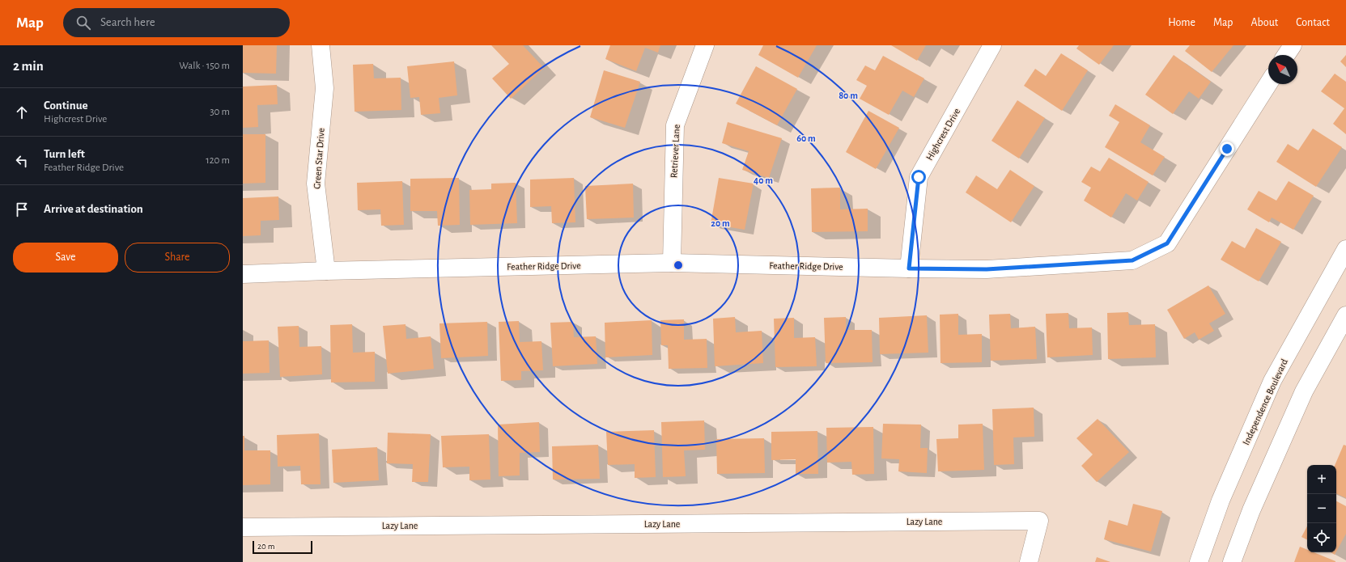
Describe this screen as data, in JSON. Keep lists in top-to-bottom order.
{
  "streets": {
    "street": [
      "Highcrest Drive",
      "Retriever Lane",
      "Green Star Drive",
      "Feather Ridge Drive",
      "Independence Boulevard",
      "Lazy Lane"
    ]
  },
  "crossings": [
    ["Highcrest Drive", "Feather Ridge Drive"],
    ["Retriever Lane", "Feather Ridge Drive"],
    ["Green Star Drive", "Feather Ridge Drive"]
  ],
  "scale_bar": "20 m",
  "north": "top left",
  "page": {
    "header": "Map",
    "search": "Search here",
    "nav": [
      "Home",
      "Map",
      "About",
      "Contact"
    ],
    "heading": ["2 min", "Walk · 150 m"],
    "list": [
      ["Continue", "Highcrest Drive", "30 m"],
      ["Turn left", "Feather Ridge Drive", "120 m"],
      "Arrive at destination"
    ],
    "buttons": ["Save", "Share"],
    "map_buttons": ["+", "−"],
    "scale": "20 m"
  },
  "rings": [
    "80 m",
    "60 m",
    "40 m",
    "20 m"
  ]
}
